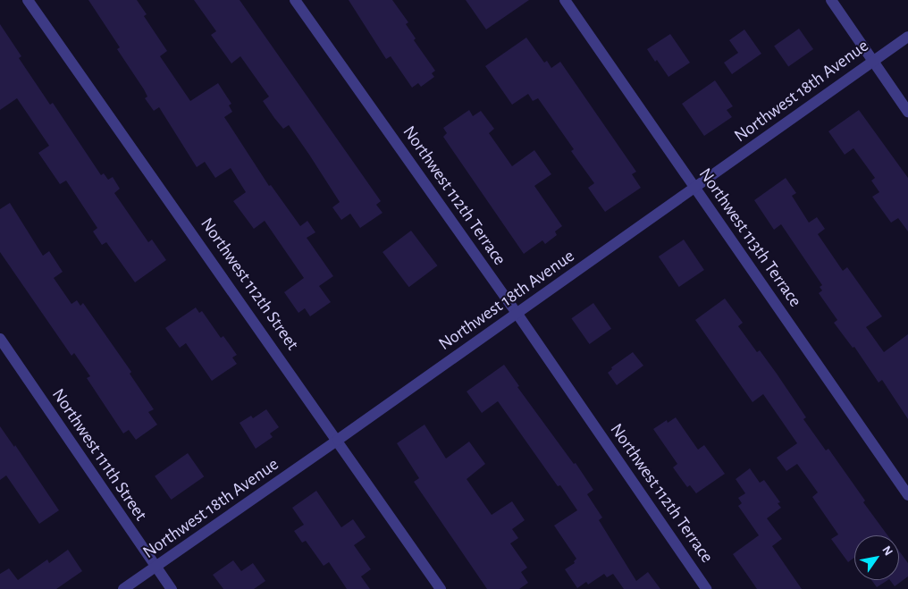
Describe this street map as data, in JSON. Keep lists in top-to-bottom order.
{
  "streets": {
    "street": [
      "Northwest 18th Avenue",
      "Northwest 112th Terrace",
      "Northwest 113th Terrace",
      "Northwest 112th Street",
      "Northwest 111th Street"
    ]
  },
  "crossings": [
    ["Northwest 18th Avenue", "Northwest 112th Terrace"],
    ["Northwest 18th Avenue", "Northwest 113th Terrace"],
    ["Northwest 18th Avenue", "Northwest 112th Street"],
    ["Northwest 18th Avenue", "Northwest 111th Street"]
  ],
  "north": "top right"
}
